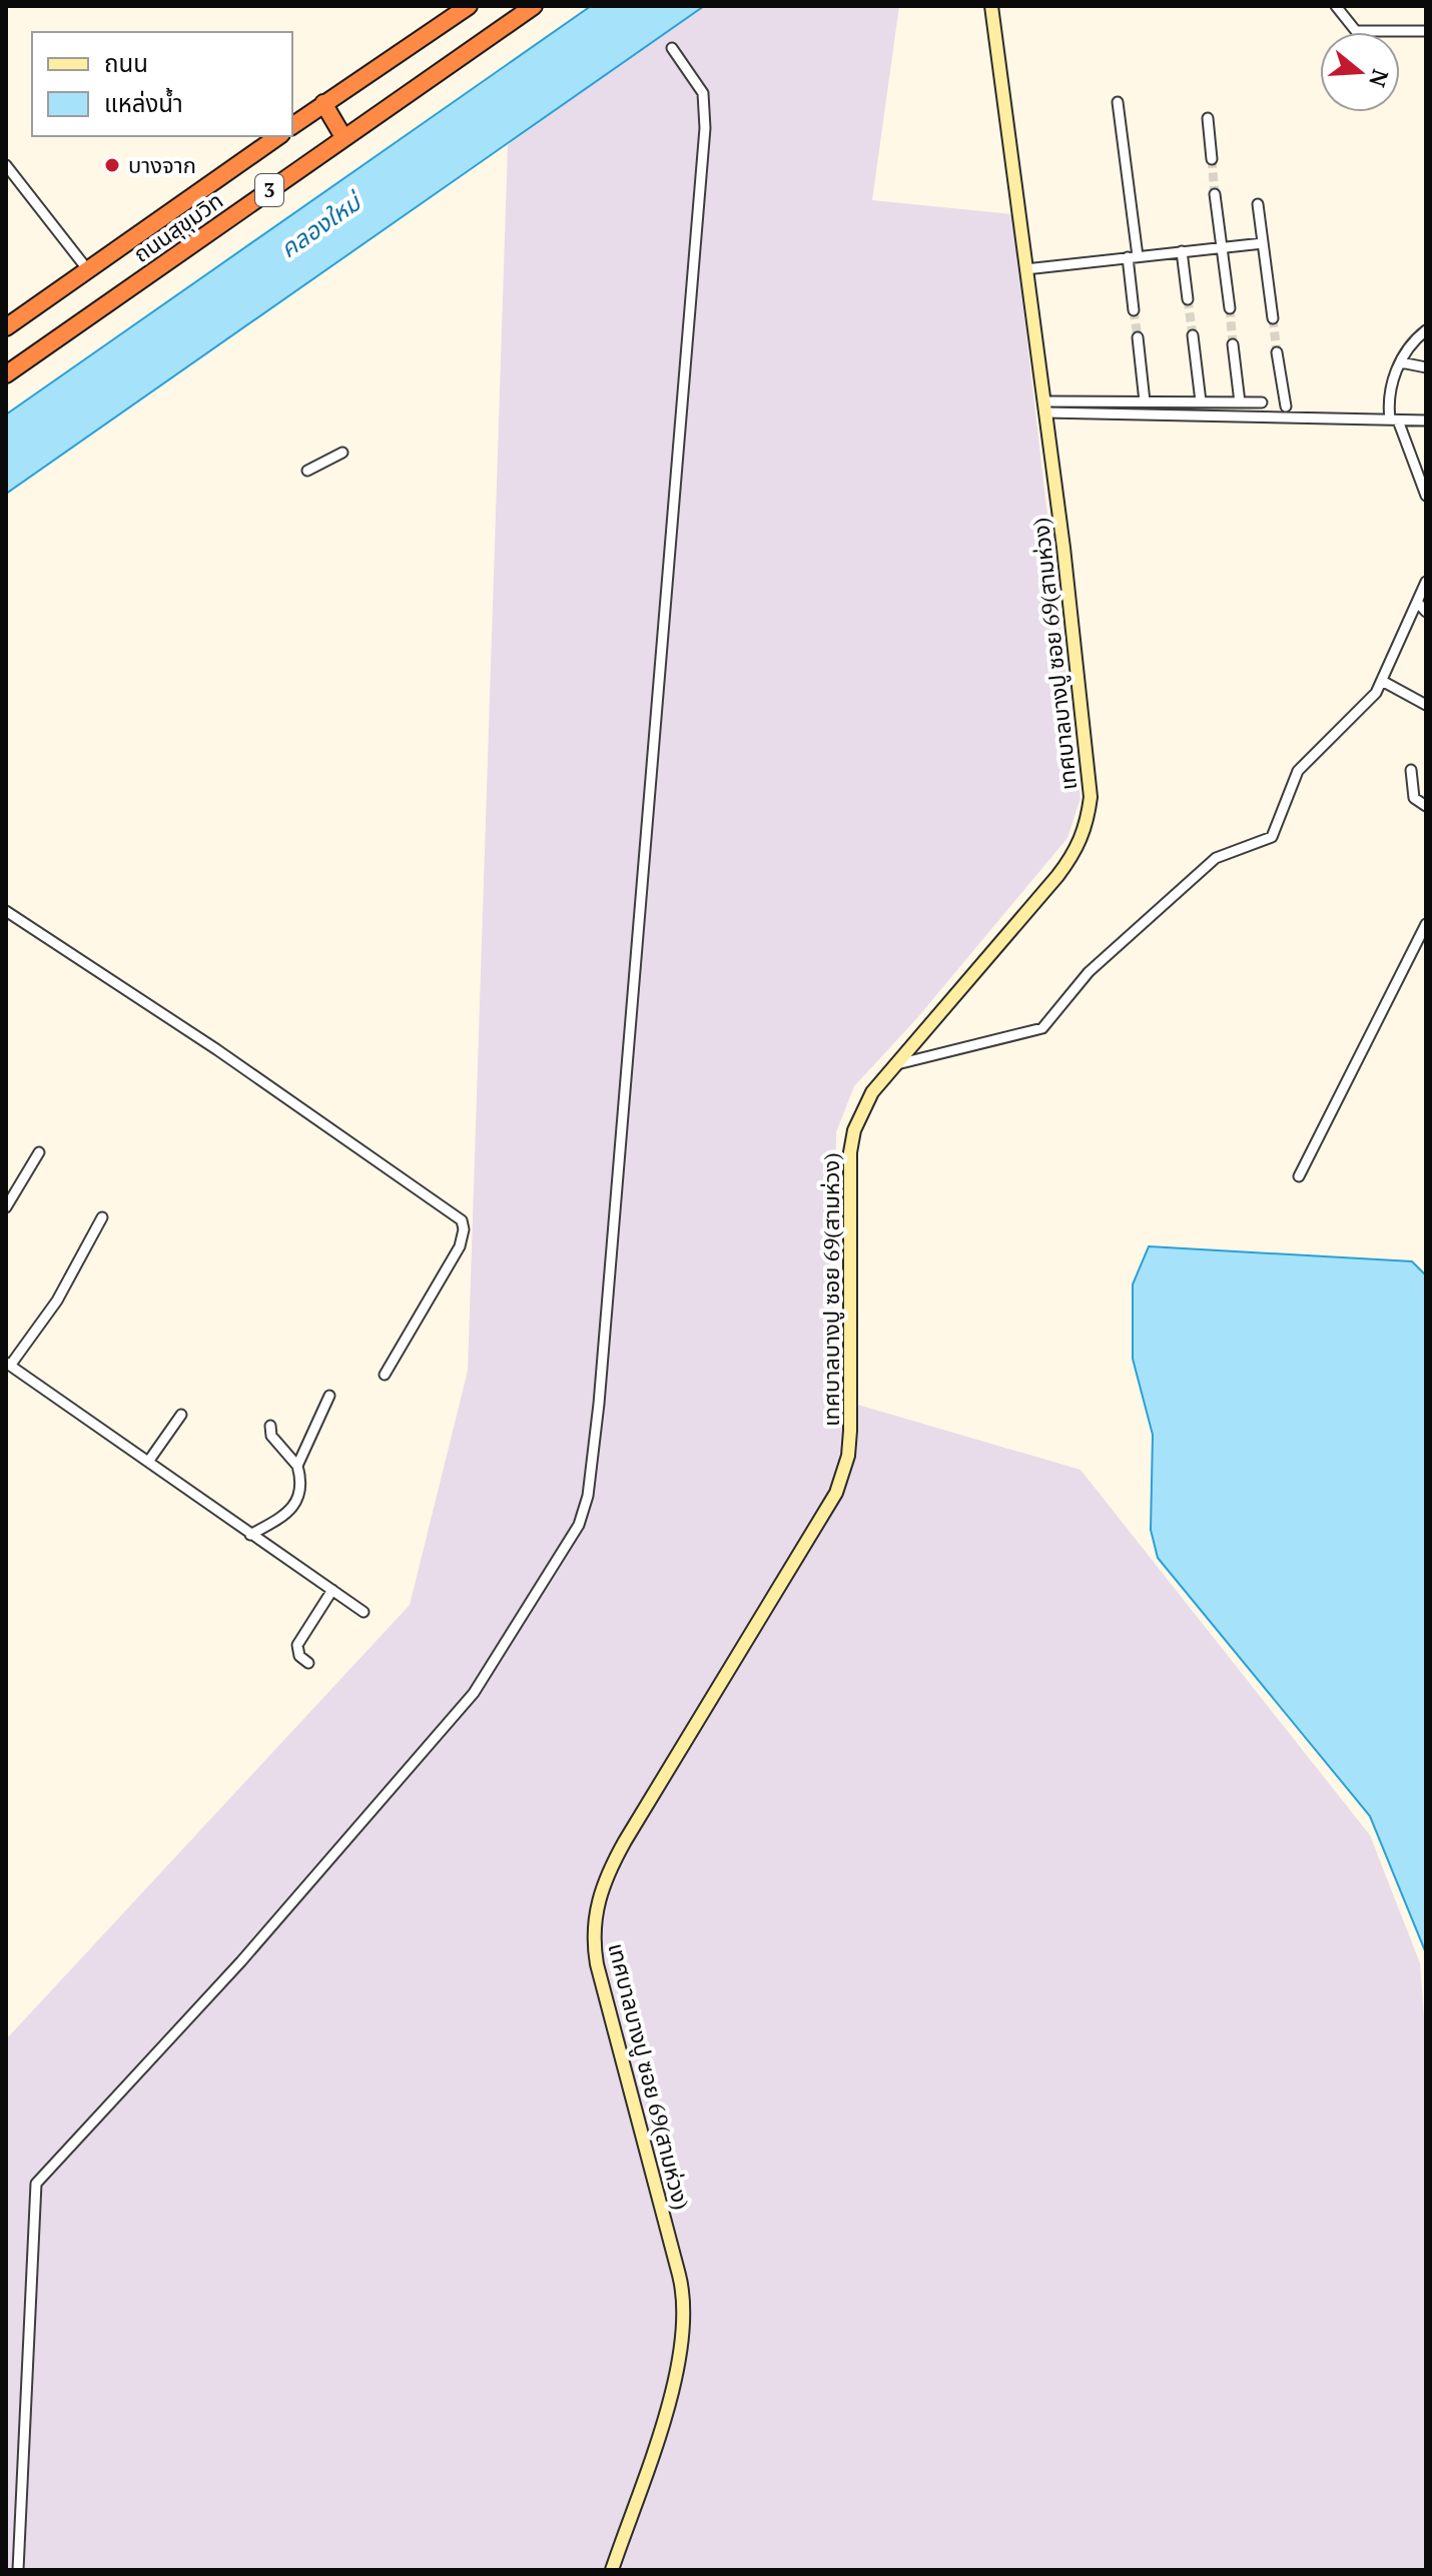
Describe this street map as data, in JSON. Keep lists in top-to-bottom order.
{
  "streets": {
    "highway": ["3", "ถนนสุขุมวิท"],
    "street": ["เทศบาลบางปู ซอย 69(สามห่วง)"]
  },
  "water": ["คลองใหม่"],
  "places": ["บางจาก"],
  "legend": ["ถนน", "แหล่งน้ำ"],
  "north": "right"
}
